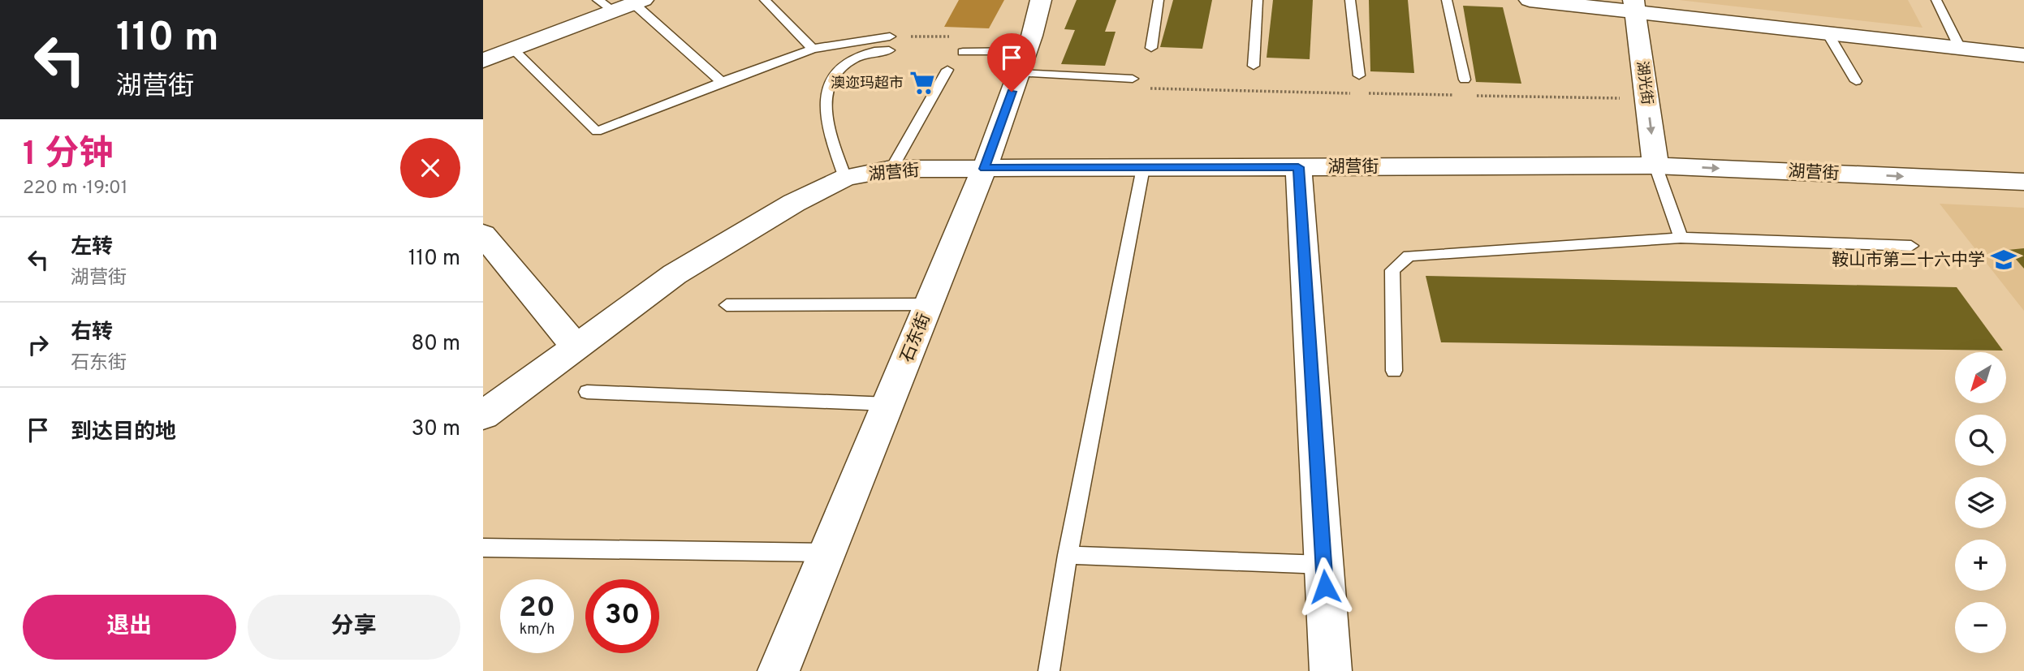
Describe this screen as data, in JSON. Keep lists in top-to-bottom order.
{
  "streets": {
    "street": ["湖光街", "湖营街", "石东街"]
  },
  "crossings": [
    ["湖光街", "湖营街"],
    ["湖营街", "石东街"]
  ],
  "one_way": ["湖光街"],
  "places": {
    "supermarket": ["澳迩玛超市"],
    "school or university": ["鞍山市第二十六中学"]
  },
  "north": "bottom left",
  "page": {
    "turn": ["110 m", "湖营街"],
    "heading": ["1 分钟", "220 m · 19:01"],
    "list": [
      {
        "name": "左转",
        "note": "湖营街",
        "value": "110 m"
      },
      {
        "name": "右转",
        "note": "石东街",
        "value": "80 m"
      },
      {
        "name": "到达目的地",
        "value": "30 m"
      }
    ],
    "map_buttons": ["+", "−"],
    "speed": "20 km/h",
    "limit": "30",
    "buttons": ["退出", "分享"]
  }
}
